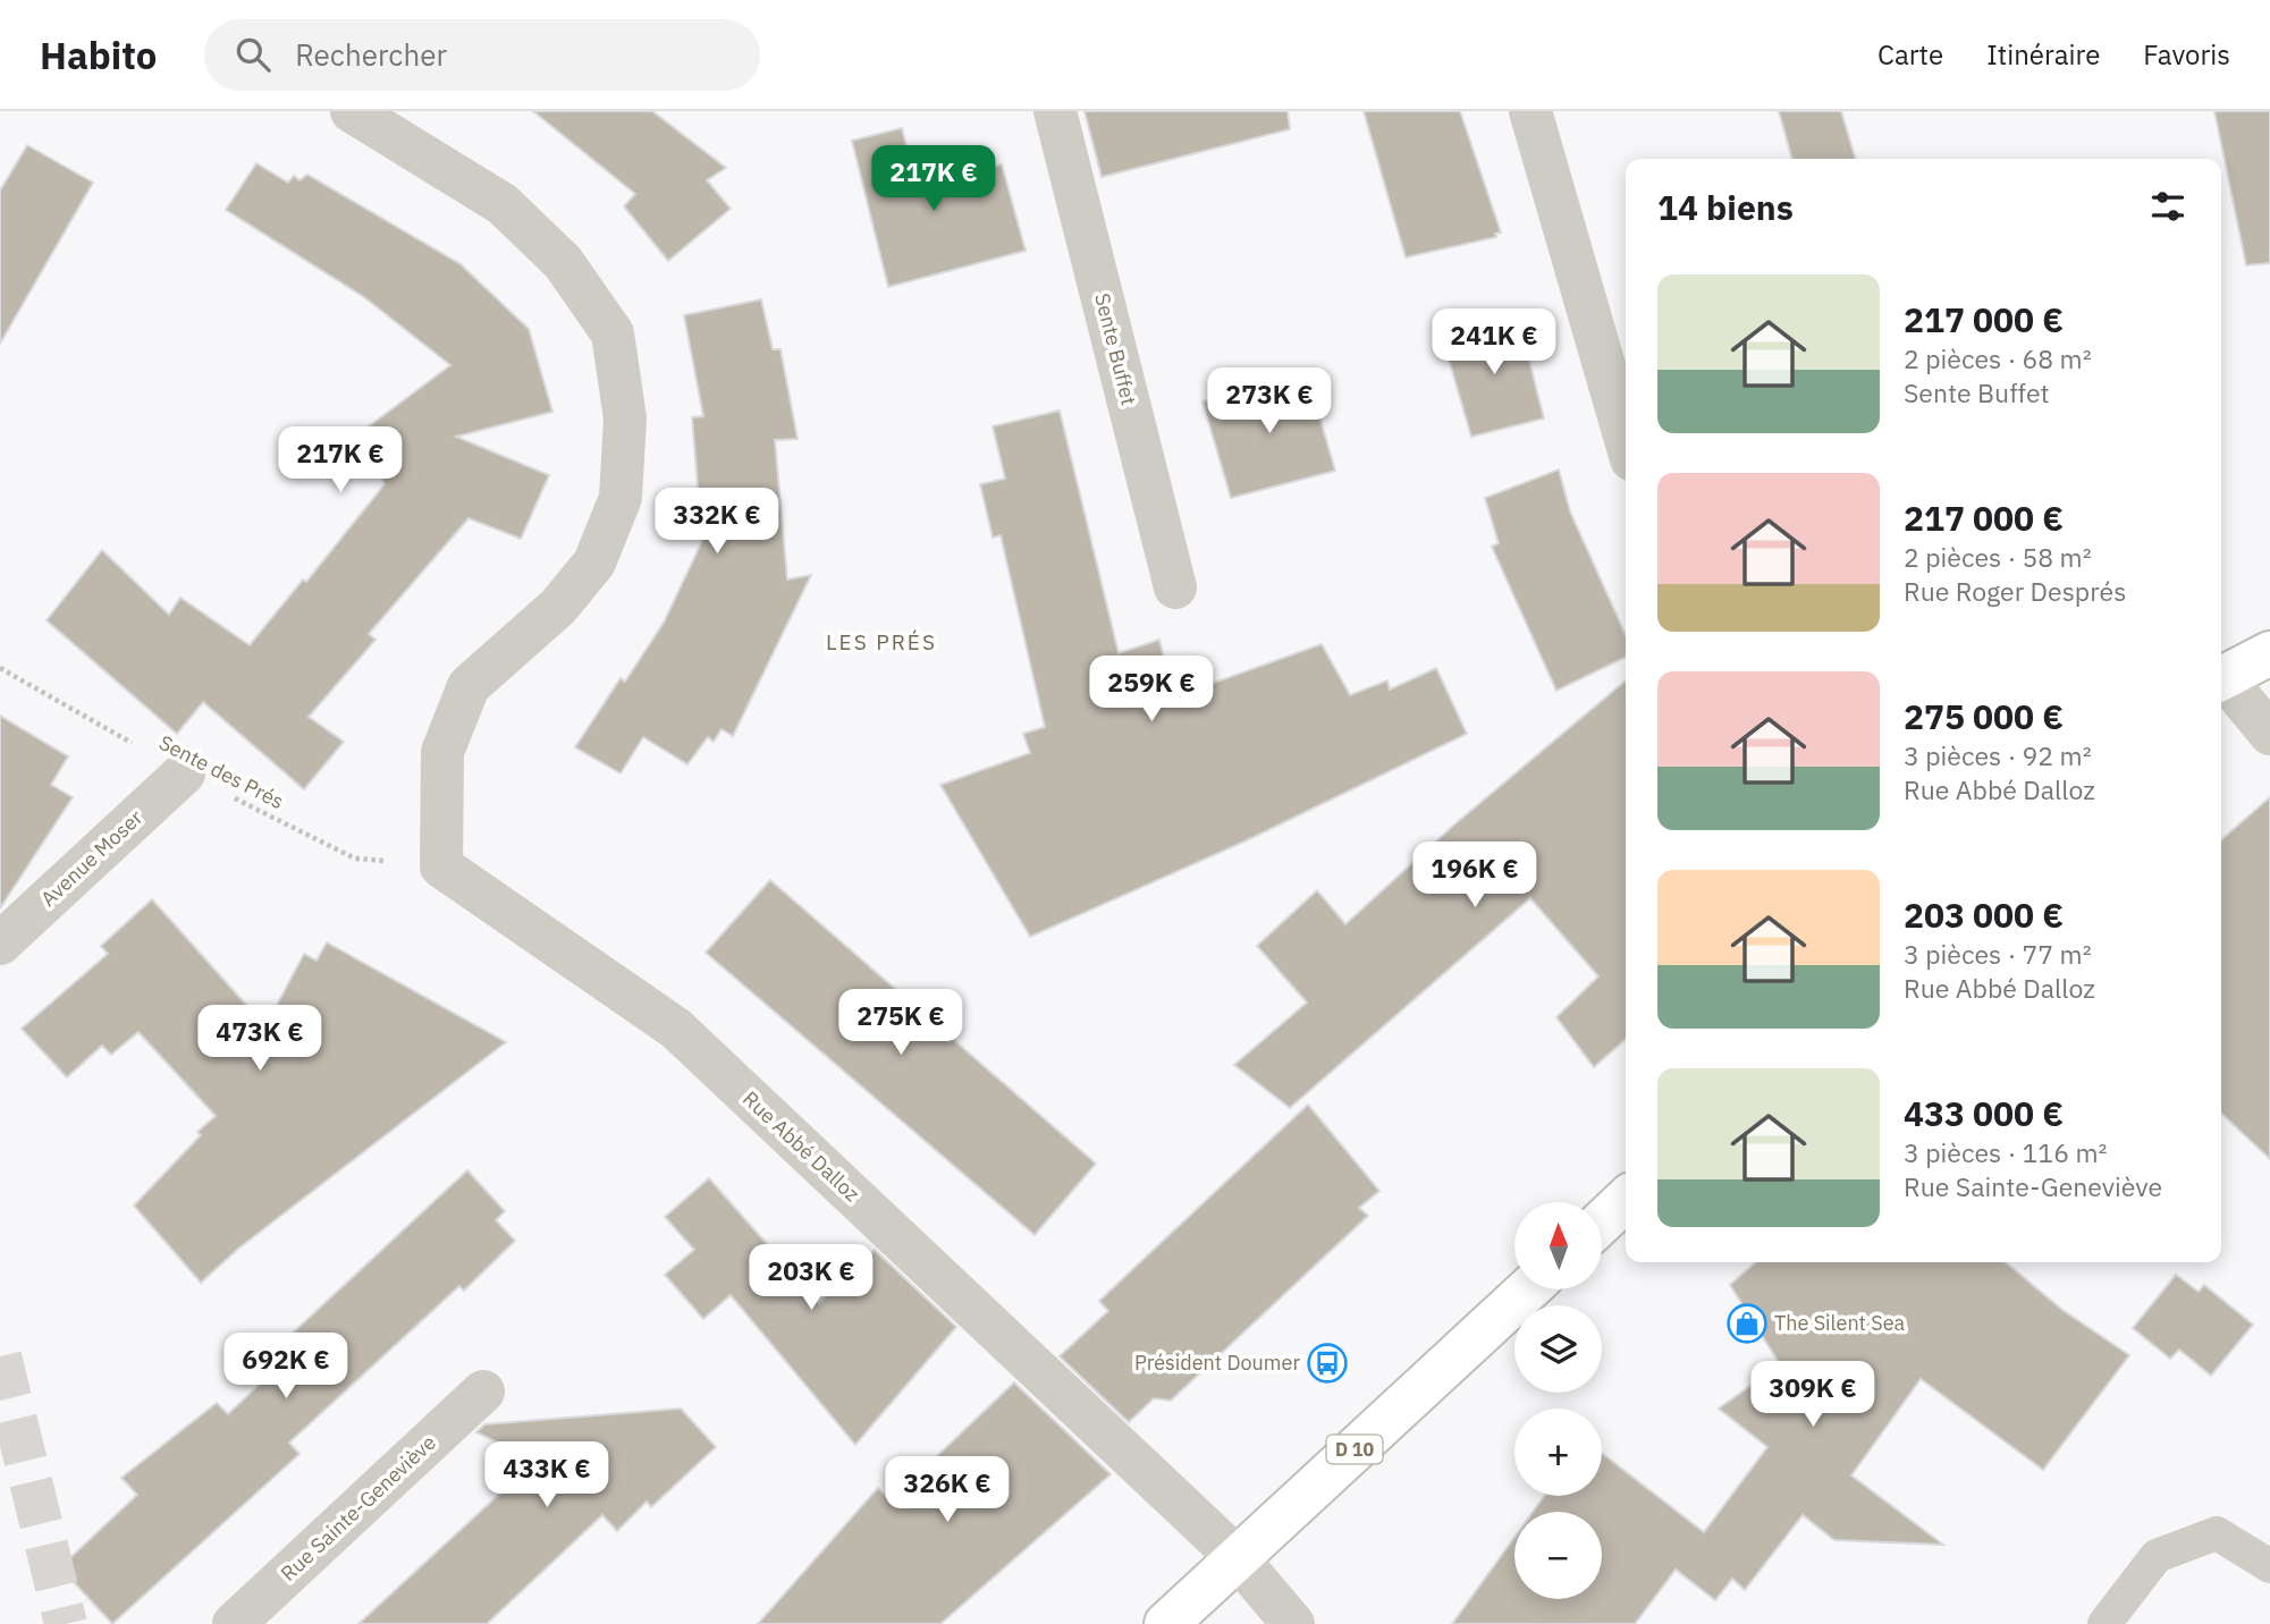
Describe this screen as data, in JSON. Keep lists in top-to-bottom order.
{
  "streets": {
    "main road": ["D 10"],
    "street": [
      "Sente Buffet",
      "Avenue Moser",
      "Rue Abbé Dalloz",
      "Rue Sainte-Geneviève"
    ],
    "path": ["Sente des Prés"]
  },
  "crossings": [
    ["Sente des Prés", "Avenue Moser"],
    ["Sente des Prés", "Rue Abbé Dalloz"],
    ["Rue Abbé Dalloz", "D 10"]
  ],
  "districts": ["LES PRÉS"],
  "places": {
    "shop": ["The Silent Sea"],
    "bus stop": ["Président Doumer"]
  },
  "north": "top",
  "page": {
    "header": "Habito",
    "search": "Rechercher",
    "nav": ["Carte", "Itinéraire", "Favoris"],
    "price": [
      "217K €",
      "241K €",
      "273K €",
      "217K €",
      "332K €",
      "259K €",
      "196K €",
      "275K €",
      "473K €",
      "203K €",
      "692K €",
      "309K €",
      "433K €",
      "326K €"
    ],
    "heading": "14 biens",
    "list": [
      {
        "name": "217 000 €",
        "note": "2 pièces · 68 m² · Sente Buffet"
      },
      {
        "name": "217 000 €",
        "note": "2 pièces · 58 m² · Rue Roger Després"
      },
      {
        "name": "275 000 €",
        "note": "3 pièces · 92 m² · Rue Abbé Dalloz"
      },
      {
        "name": "203 000 €",
        "note": "3 pièces · 77 m² · Rue Abbé Dalloz"
      },
      {
        "name": "433 000 €",
        "note": "3 pièces · 116 m² · Rue Sainte-Geneviève"
      }
    ],
    "map_buttons": ["+", "−"]
  }
}
